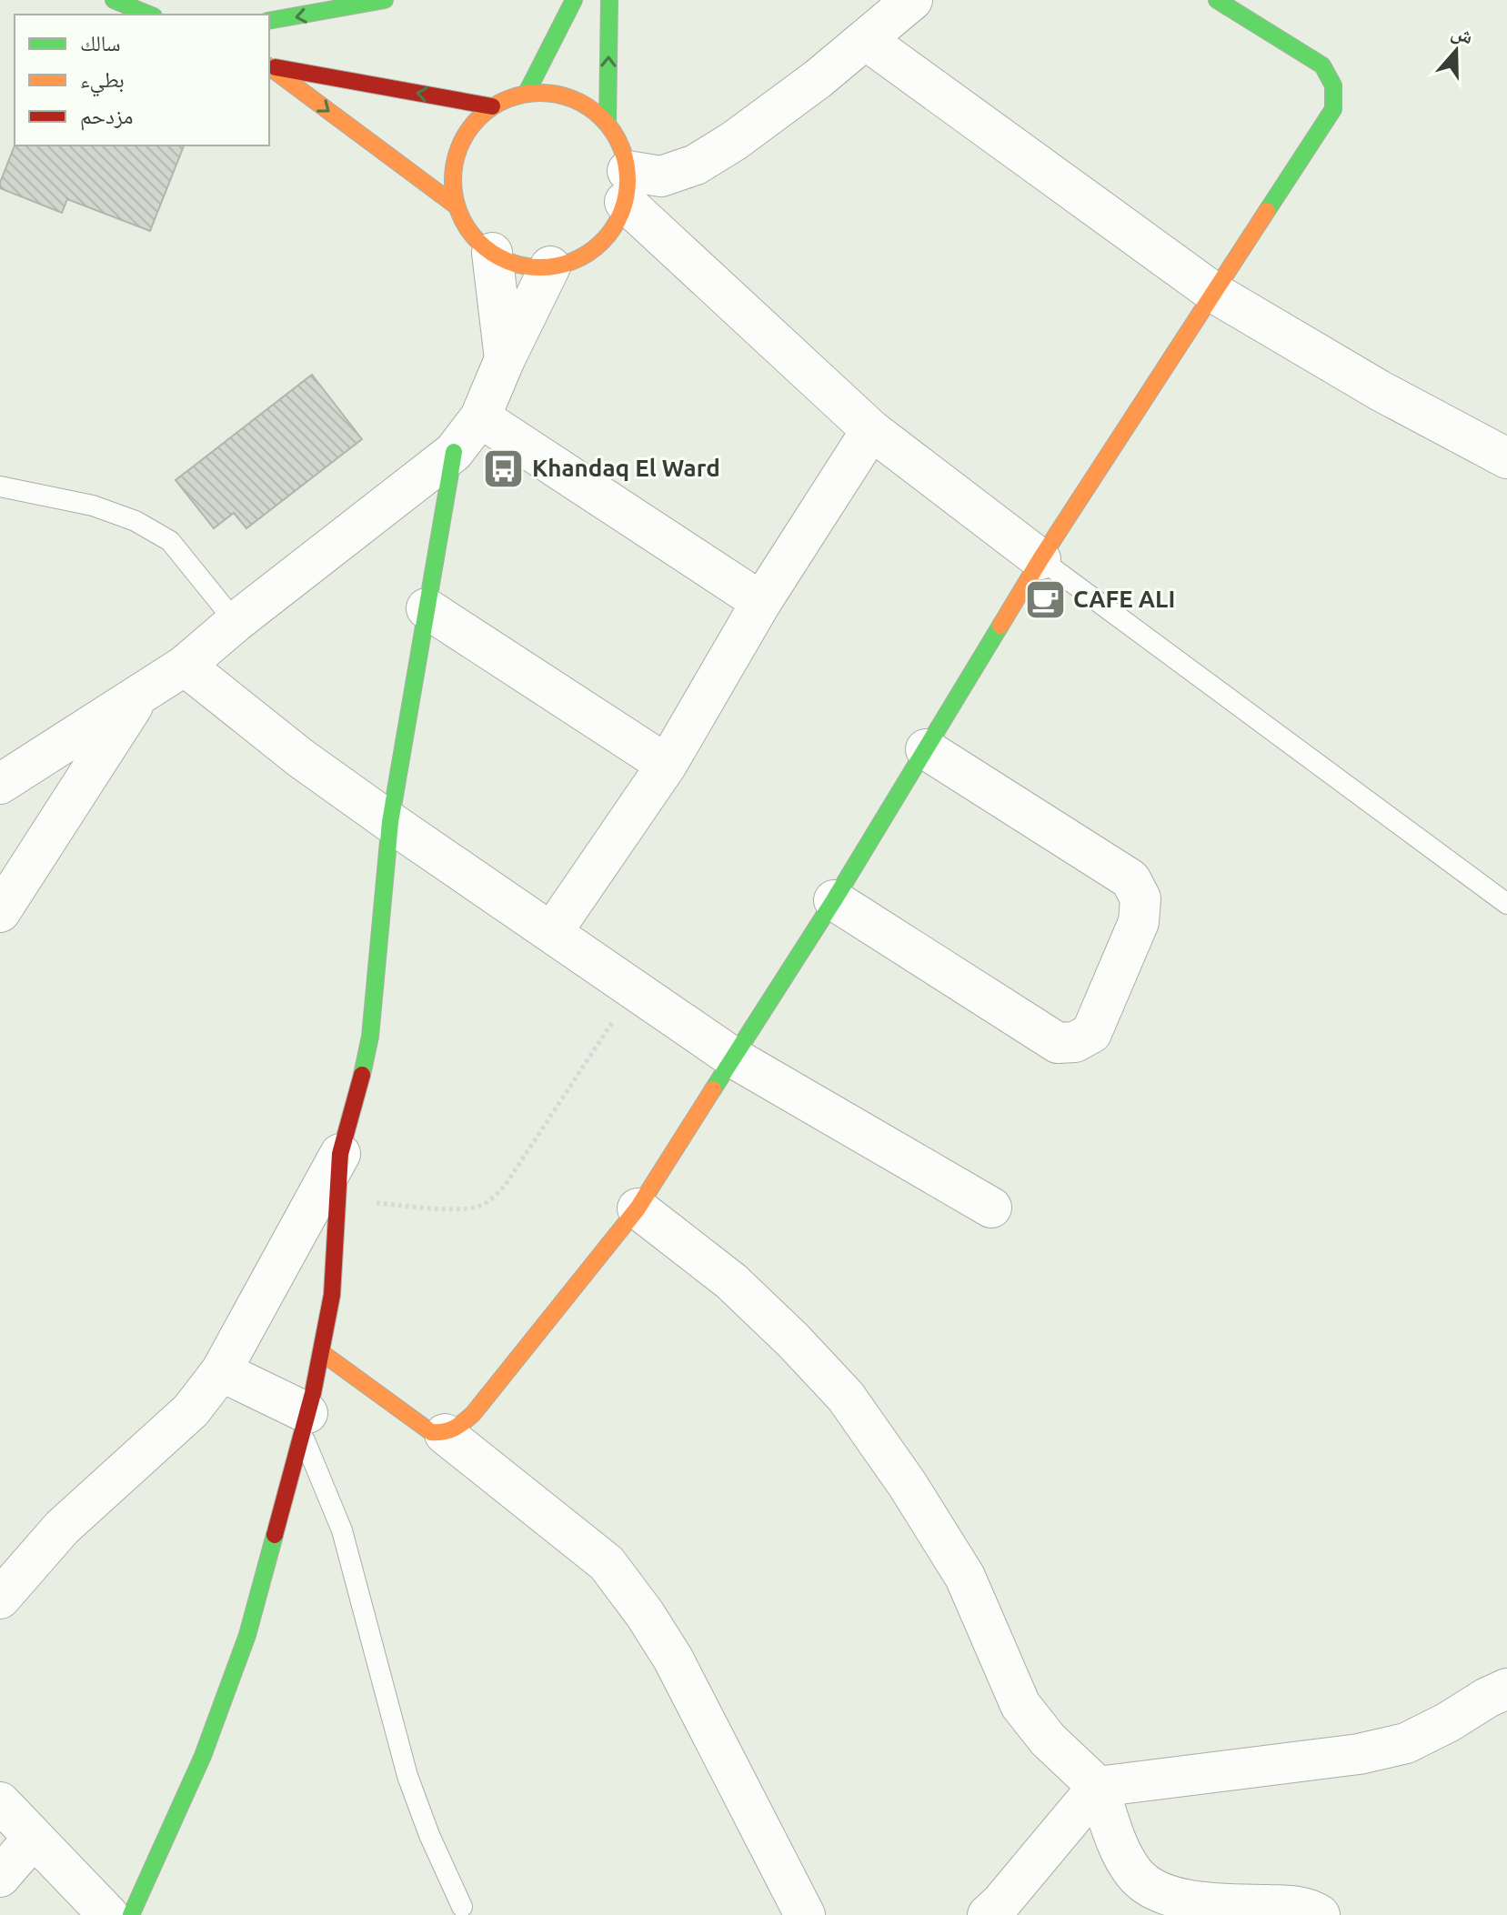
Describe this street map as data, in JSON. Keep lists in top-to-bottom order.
{
  "places": {
    "bus stop": ["Khandaq El Ward"],
    "cafe": ["CAFE ALI"]
  },
  "legend": ["سالك", "بطيء", "مزدحم"],
  "north": "top"
}
